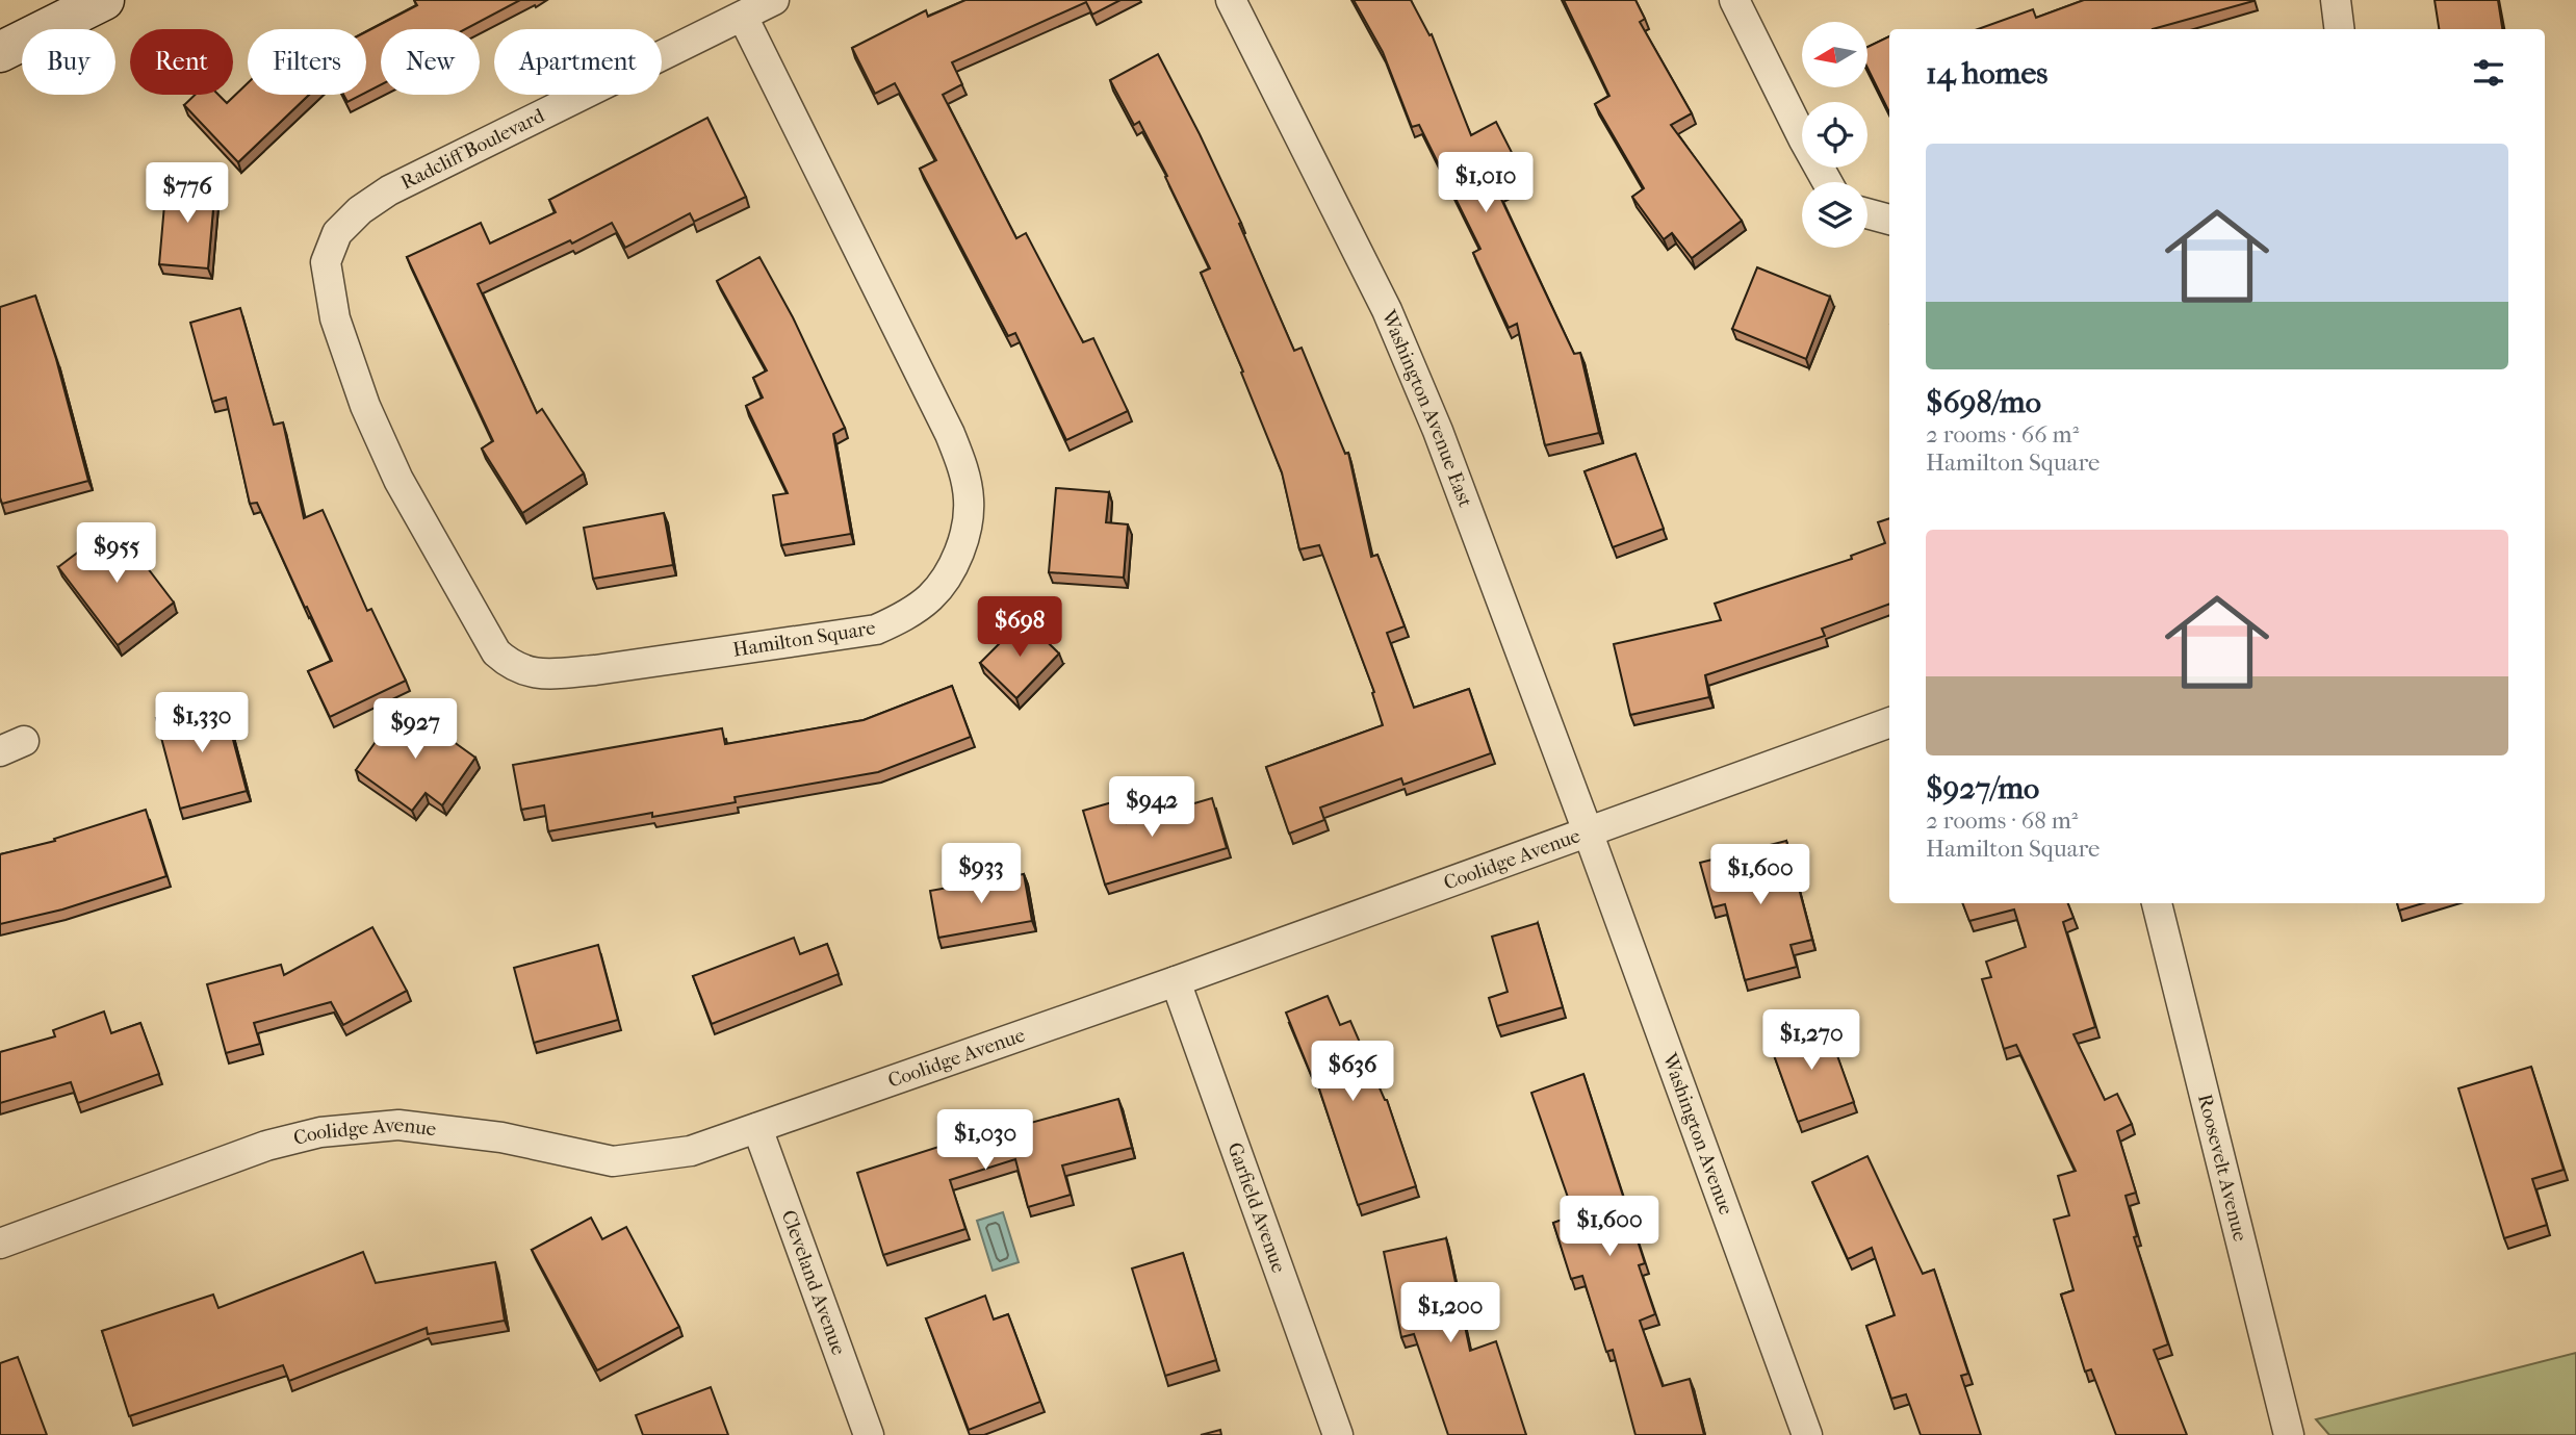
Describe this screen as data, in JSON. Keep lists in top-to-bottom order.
{
  "streets": {
    "street": [
      "Radcliff Boulevard",
      "Washington Avenue East",
      "Hamilton Square",
      "Coolidge Avenue",
      "Washington Avenue",
      "Roosevelt Avenue",
      "Garfield Avenue",
      "Cleveland Avenue"
    ]
  },
  "crossings": [
    ["Radcliff Boulevard", "Hamilton Square"],
    ["Washington Avenue East", "Coolidge Avenue"],
    ["Washington Avenue East", "Washington Avenue"],
    ["Coolidge Avenue", "Washington Avenue"],
    ["Coolidge Avenue", "Garfield Avenue"],
    ["Coolidge Avenue", "Cleveland Avenue"]
  ],
  "north": "left",
  "page": {
    "chip": [
      "Buy",
      "Rent",
      "Filters",
      "New",
      "Apartment"
    ],
    "heading": "14 homes",
    "list": [
      {
        "name": "$698/mo",
        "note": "2 rooms · 66 m² · Hamilton Square"
      },
      {
        "name": "$927/mo",
        "note": "2 rooms · 68 m² · Hamilton Square"
      }
    ],
    "price": [
      "$1,010",
      "$776",
      "$955",
      "$698",
      "$1,330",
      "$927",
      "$942",
      "$933",
      "$1,600",
      "$1,270",
      "$636",
      "$1,030",
      "$1,600",
      "$1,200"
    ]
  }
}
